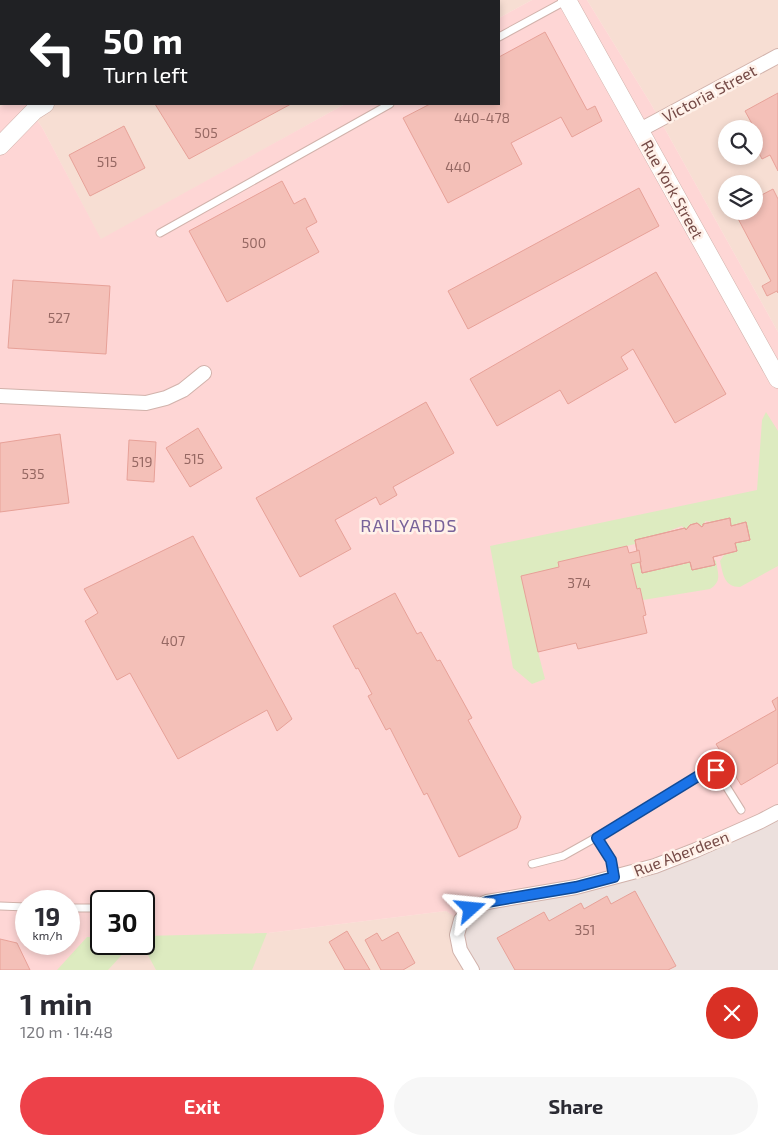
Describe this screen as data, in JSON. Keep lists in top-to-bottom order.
{
  "streets": {
    "street": ["Victoria Street", "Rue York Street", "Rue Aberdeen"]
  },
  "crossings": [
    ["Victoria Street", "Rue York Street"]
  ],
  "districts": ["RAILYARDS"],
  "house_numbers": [
    "440-478",
    "505",
    "515",
    "440",
    "500",
    "527",
    "515",
    "519",
    "535",
    "374",
    "407",
    "351"
  ],
  "page": {
    "turn": ["50 m", "Turn left"],
    "speed": "19 km/h",
    "limit": "30",
    "heading": ["1 min", "120 m · 14:48"],
    "buttons": ["Exit", "Share"]
  }
}
